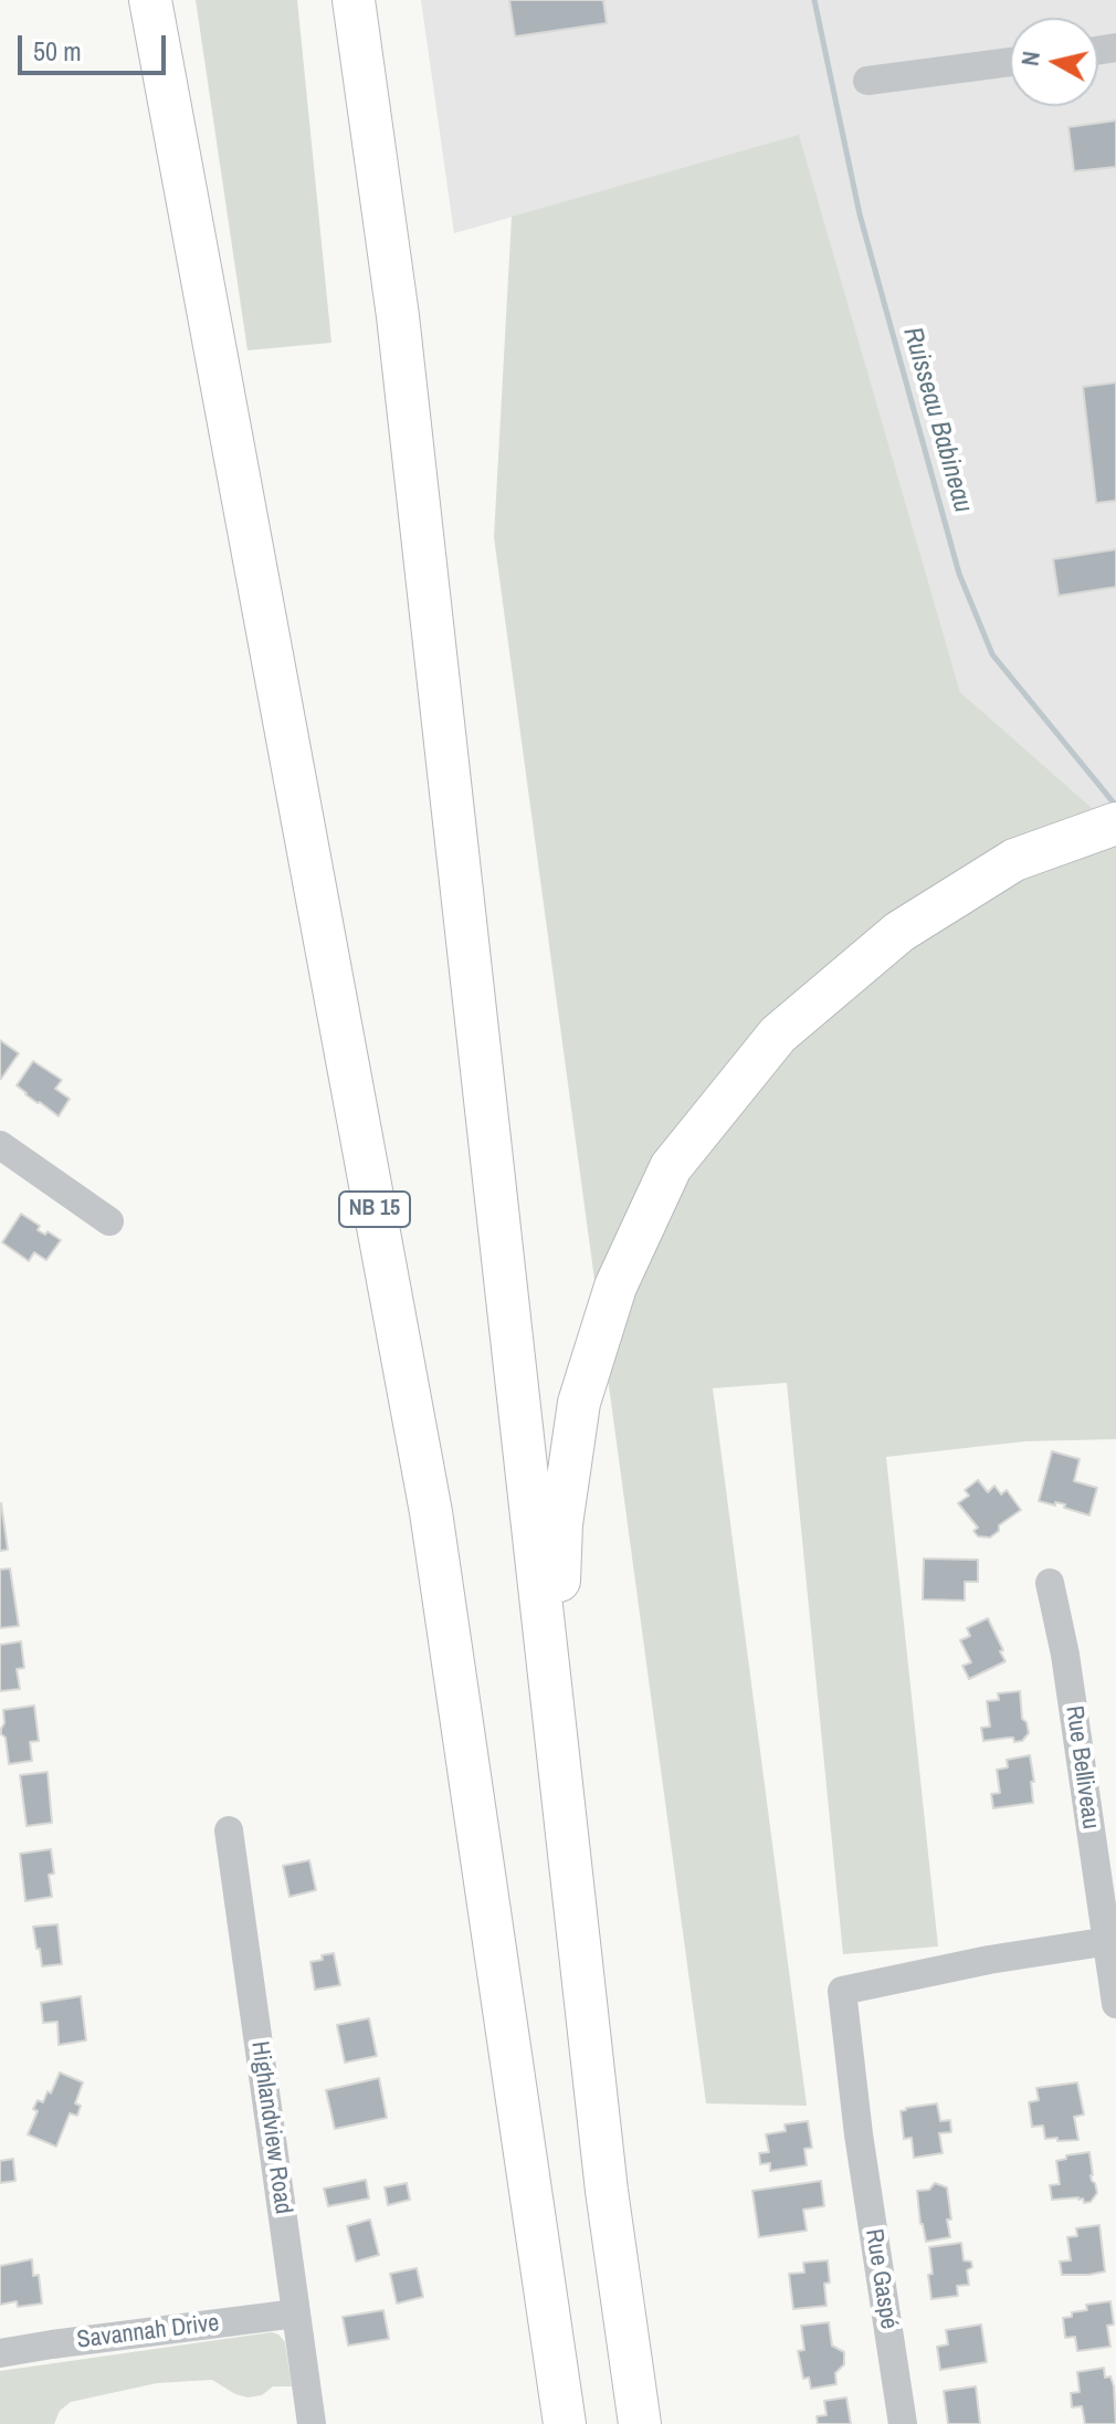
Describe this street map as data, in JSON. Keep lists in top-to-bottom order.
{
  "streets": {
    "highway": ["NB 15"],
    "street": [
      "Rue Belliveau",
      "Highlandview Road",
      "Rue Gaspé",
      "Savannah Drive"
    ]
  },
  "crossings": [
    ["Rue Belliveau", "Rue Gaspé"],
    ["Highlandview Road", "Savannah Drive"]
  ],
  "water": ["Ruisseau Babineau"],
  "scale_bar": "50 m",
  "north": "left"
}
